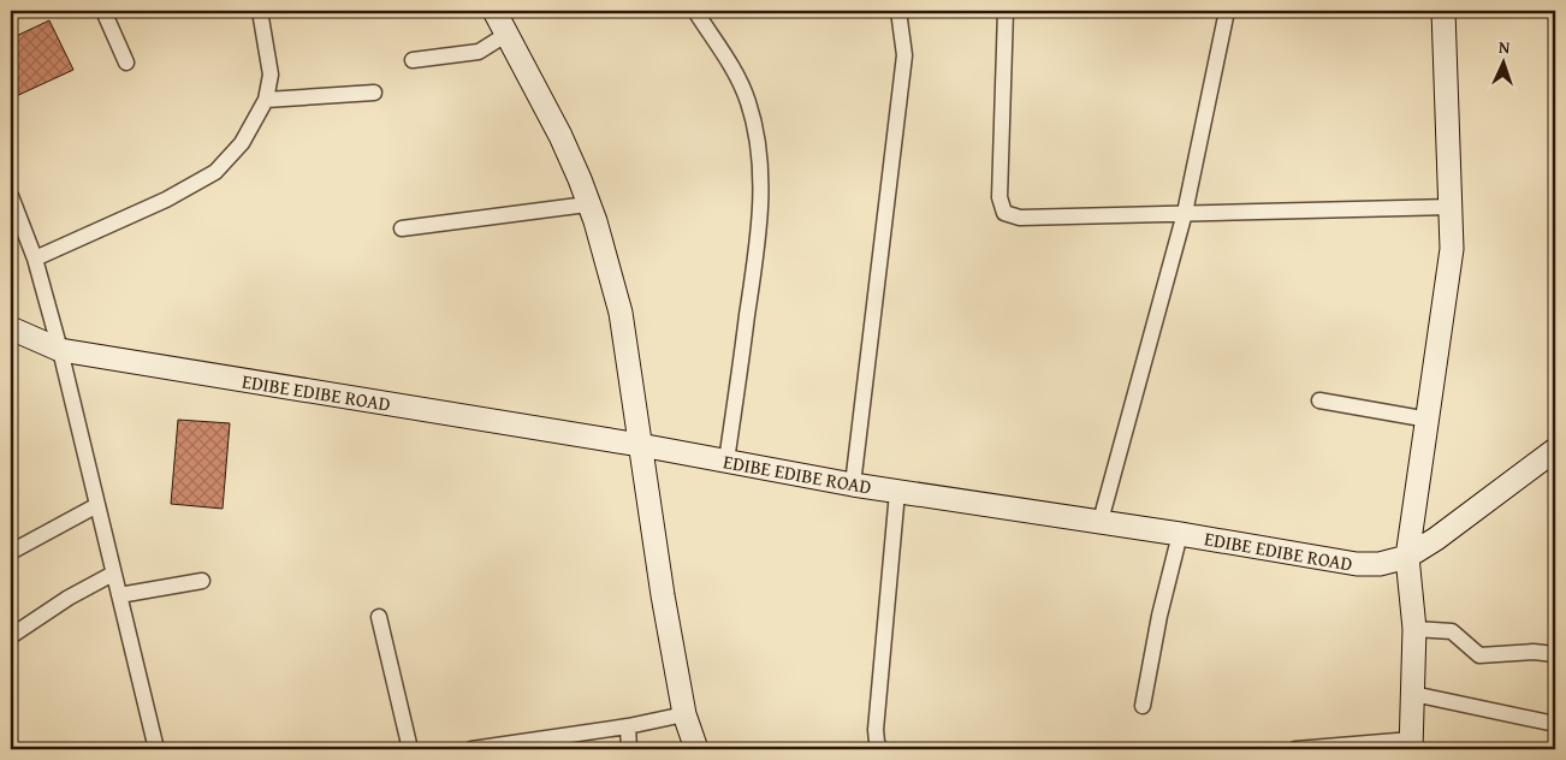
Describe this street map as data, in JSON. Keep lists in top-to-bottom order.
{
  "streets": {
    "main road": ["EDIBE EDIBE ROAD"]
  },
  "north": "top"
}
